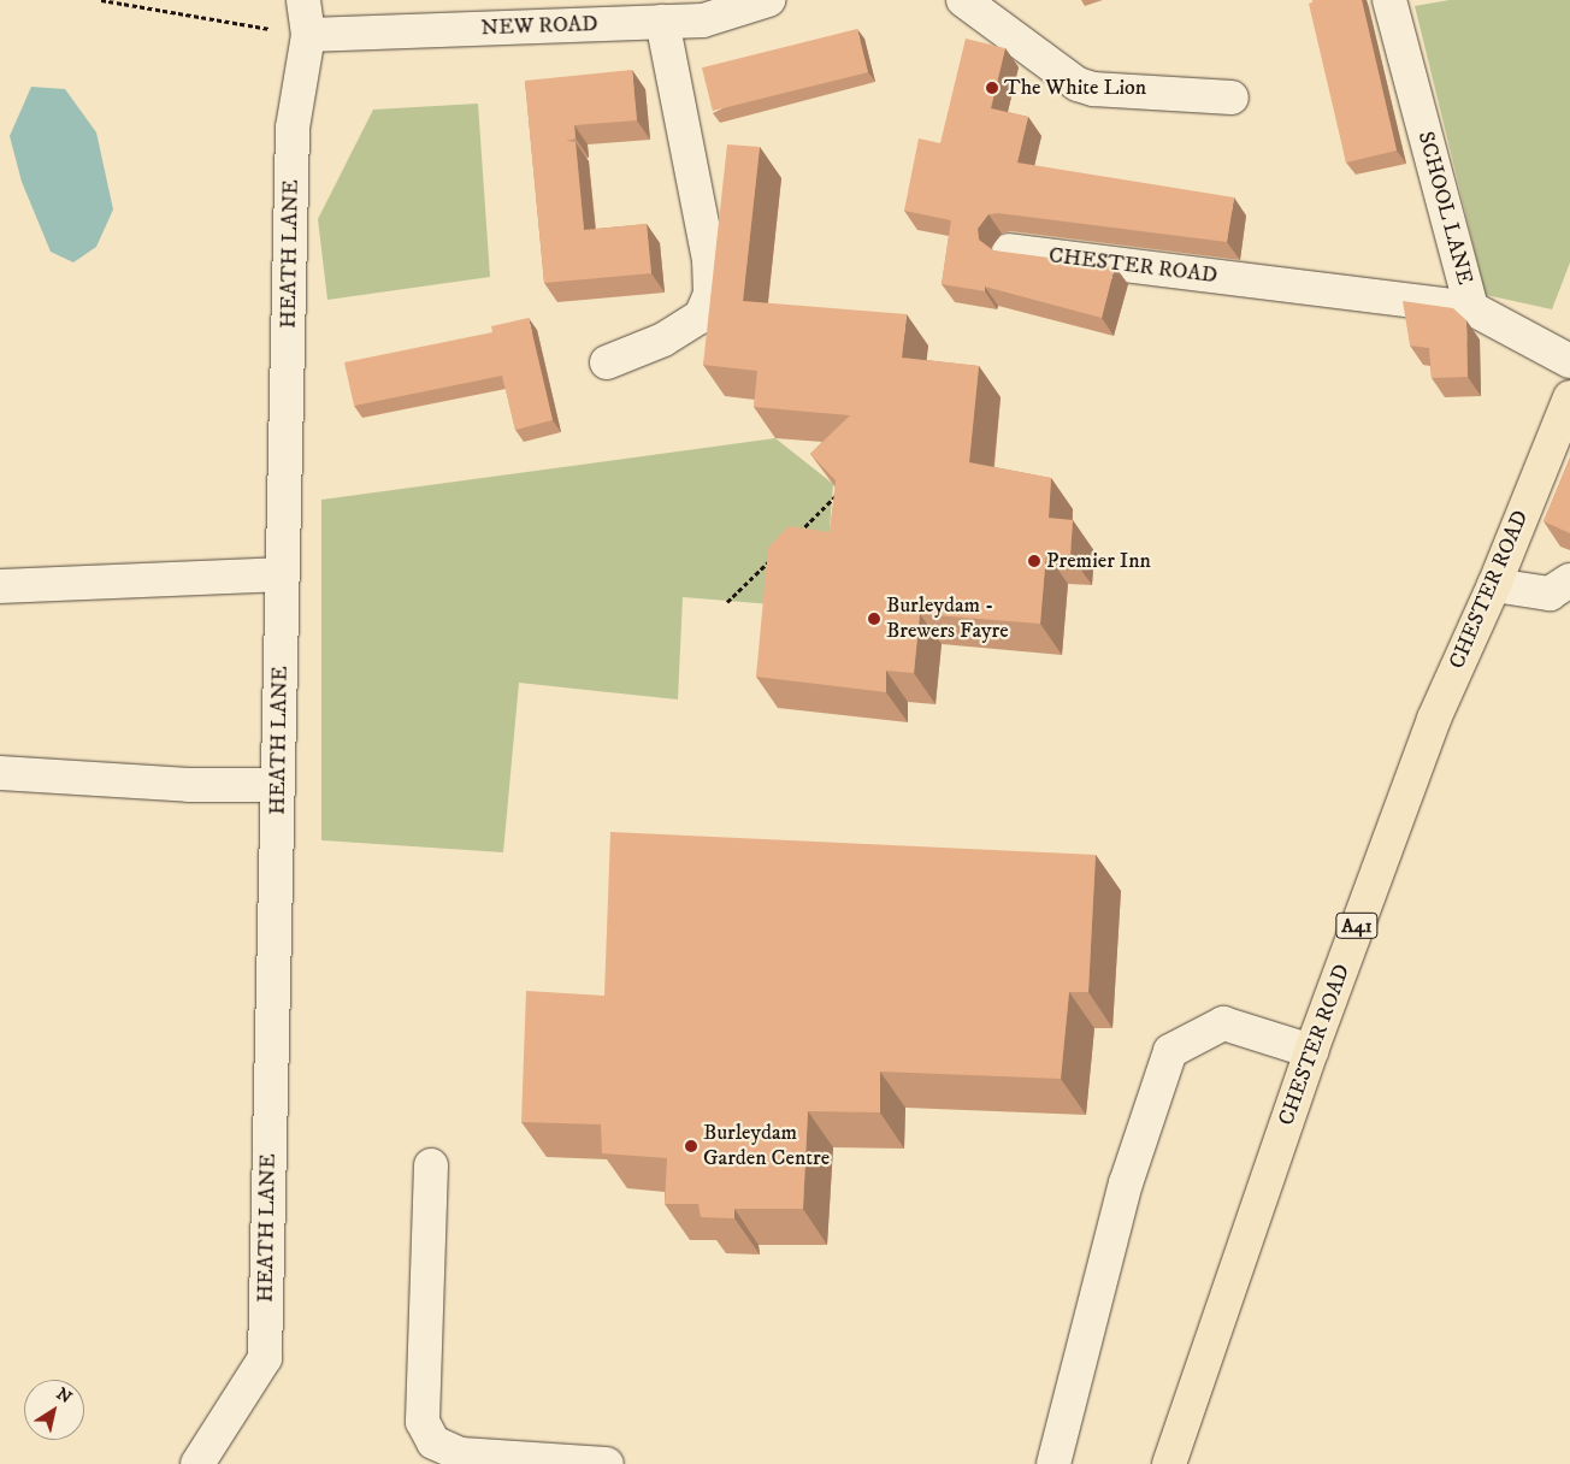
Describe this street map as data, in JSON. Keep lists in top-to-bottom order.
{
  "streets": {
    "main road": ["CHESTER ROAD", "A41"],
    "street": ["NEW ROAD", "SCHOOL LANE", "HEATH LANE"]
  },
  "crossings": [
    ["NEW ROAD", "HEATH LANE"],
    ["SCHOOL LANE", "CHESTER ROAD"]
  ],
  "places": [
    "The White Lion",
    "Premier Inn",
    "Burleydam - Brewers Fayre",
    "Burleydam Garden Centre"
  ],
  "north": "top right"
}
